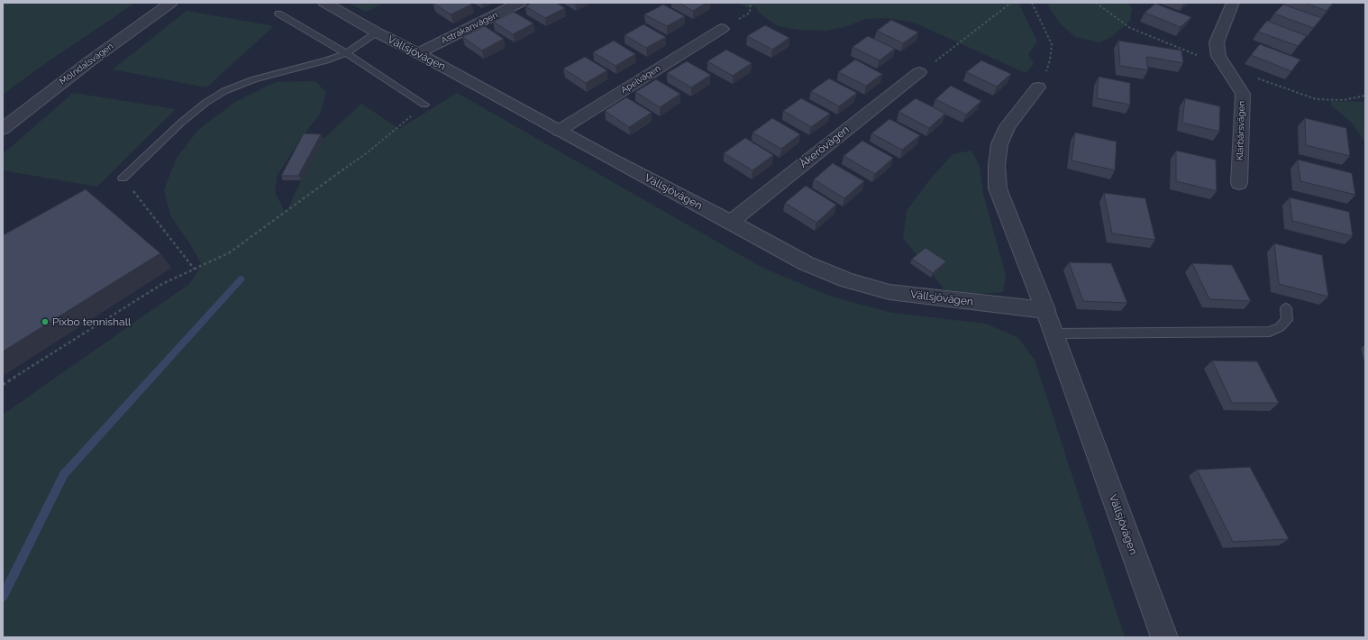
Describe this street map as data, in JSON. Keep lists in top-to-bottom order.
{
  "streets": {
    "street": [
      "Astrakanvägen",
      "Vällsjövägen",
      "Mölndalsvägen",
      "Apelvägen",
      "Klarbärsvägen",
      "Åkerövägen"
    ]
  },
  "crossings": [
    ["Astrakanvägen", "Vällsjövägen"],
    ["Vällsjövägen", "Apelvägen"],
    ["Vällsjövägen", "Åkerövägen"]
  ],
  "places": ["Pixbo tennishall"]
}
